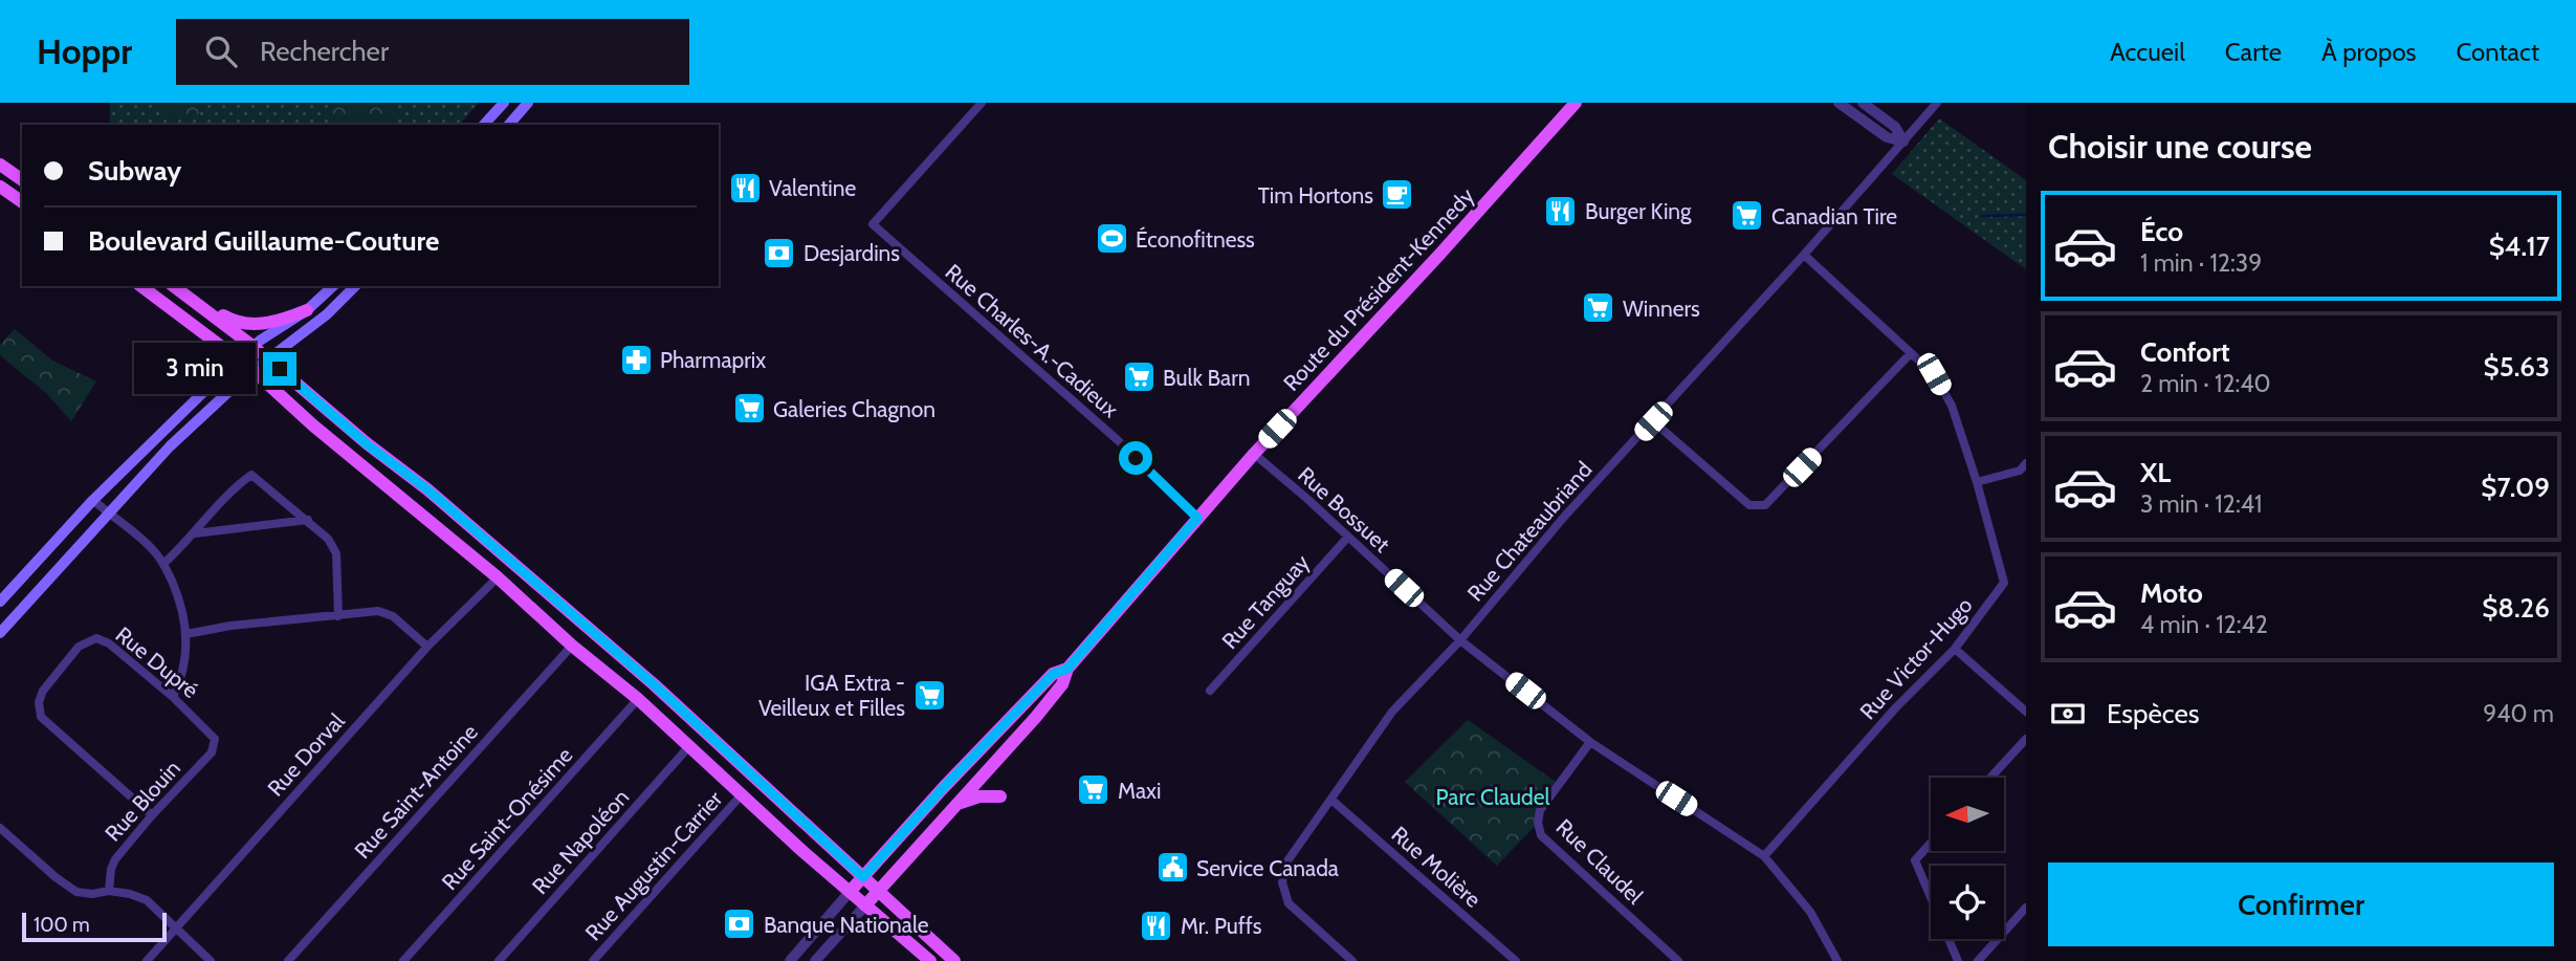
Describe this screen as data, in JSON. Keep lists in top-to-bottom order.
{
  "streets": {
    "main road": ["Route du Président-Kennedy"],
    "street": [
      "Rue Charles-A.-Cadieux",
      "Rue Bossuet",
      "Rue Chateaubriand",
      "Rue Tanguay",
      "Rue Victor-Hugo",
      "Rue Dupré",
      "Rue Dorval",
      "Rue Saint-Antoine",
      "Rue Blouin",
      "Rue Saint-Onésime",
      "Rue Napoléon",
      "Rue Claudel",
      "Rue Augustin-Carrier",
      "Rue Molière"
    ]
  },
  "crossings": [
    ["Route du Président-Kennedy", "Rue Charles-A.-Cadieux"],
    ["Route du Président-Kennedy", "Rue Bossuet"],
    ["Rue Bossuet", "Rue Chateaubriand"],
    ["Rue Bossuet", "Rue Tanguay"],
    ["Rue Bossuet", "Rue Victor-Hugo"],
    ["Rue Bossuet", "Rue Claudel"],
    ["Rue Chateaubriand", "Rue Victor-Hugo"],
    ["Rue Chateaubriand", "Rue Molière"],
    ["Rue Dupré", "Rue Blouin"]
  ],
  "parks": ["Parc Claudel"],
  "places": {
    "restaurant": ["Valentine", "Burger King", "Mr. Puffs"],
    "cafe": ["Tim Hortons"],
    "supermarket": [
      "Canadian Tire",
      "Winners",
      "Bulk Barn",
      "Galeries Chagnon",
      "IGA Extra - Veilleux et Filles",
      "Maxi"
    ],
    "sports": ["Éconofitness"],
    "bank": ["Desjardins", "Banque Nationale"],
    "pharmacy": ["Pharmaprix"],
    "public building": ["Service Canada"]
  },
  "scale_bar": "100 m",
  "north": "left",
  "page": {
    "header": "Hoppr",
    "search": "Rechercher",
    "nav": [
      "Accueil",
      "Carte",
      "À propos",
      "Contact"
    ],
    "heading": "Choisir une course",
    "banner": ["Subway", "Boulevard Guillaume-Couture"],
    "list": [
      {
        "name": "Éco",
        "note": "1 min · 12:39",
        "value": "$4.17"
      },
      {
        "name": "Confort",
        "note": "2 min · 12:40",
        "value": "$5.63"
      },
      {
        "name": "XL",
        "note": "3 min · 12:41",
        "value": "$7.09"
      },
      {
        "name": "Moto",
        "note": "4 min · 12:42",
        "value": "$8.26"
      }
    ],
    "bubble": "3 min",
    "pay": ["Espèces", "940 m"],
    "buttons": "Confirmer",
    "scale": "100 m"
  }
}
